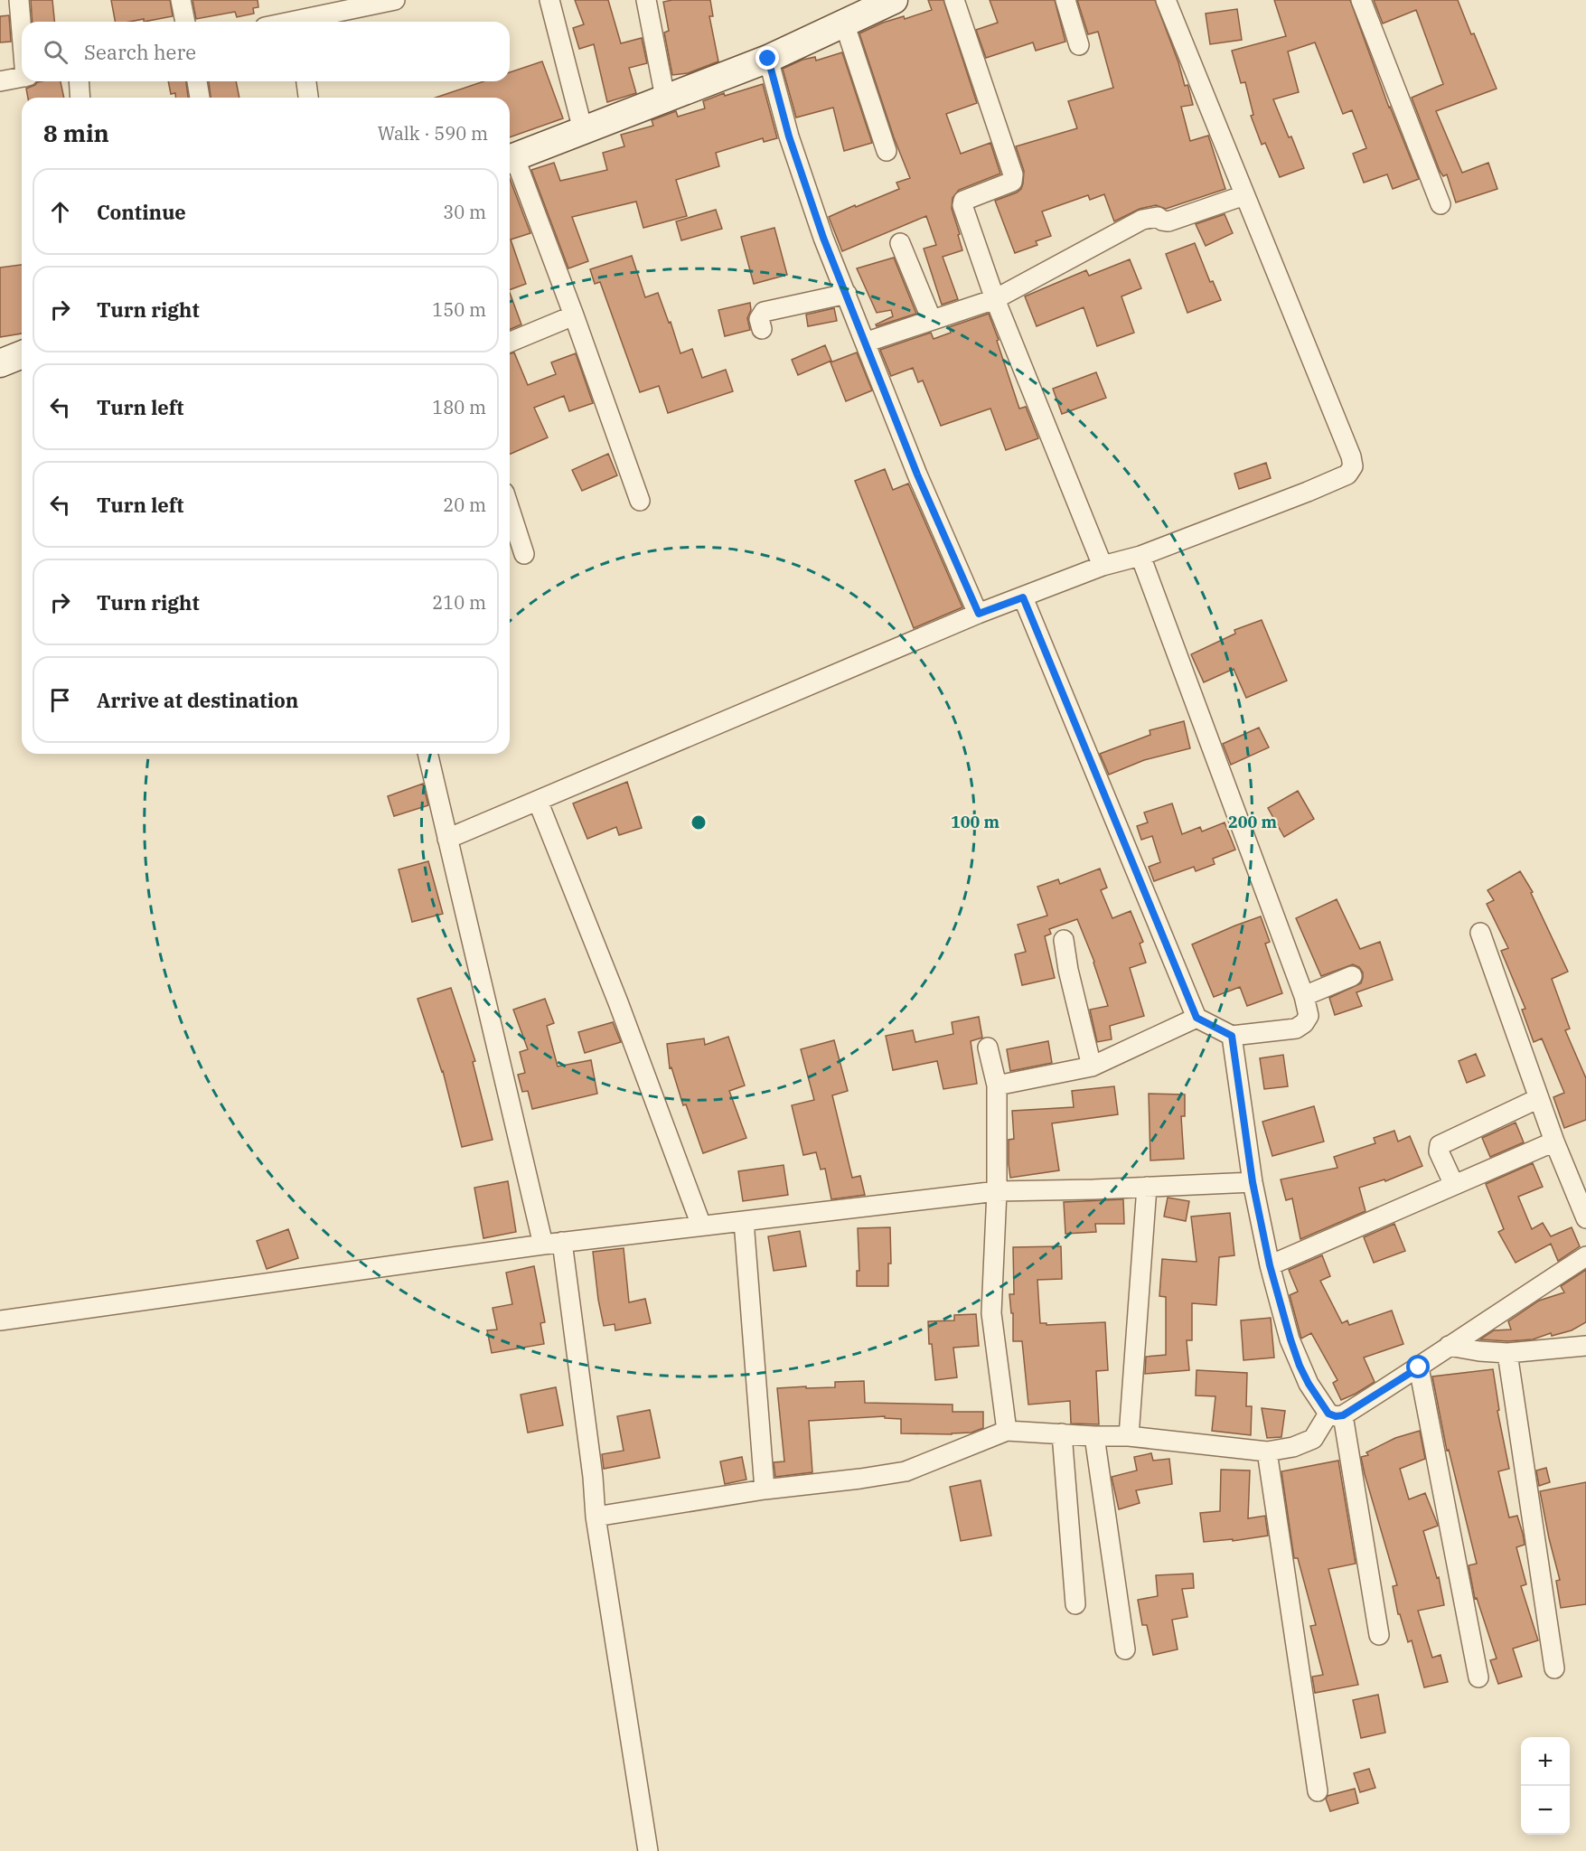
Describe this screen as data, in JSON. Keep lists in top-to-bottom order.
{
  "page": {
    "search": "Search here",
    "heading": ["8 min", "Walk · 590 m"],
    "list": [
      ["Continue", "30 m"],
      ["Turn right", "150 m"],
      ["Turn left", "180 m"],
      ["Turn left", "20 m"],
      ["Turn right", "210 m"],
      "Arrive at destination"
    ],
    "map_buttons": ["+", "−"]
  },
  "rings": ["100 m", "200 m"]
}
